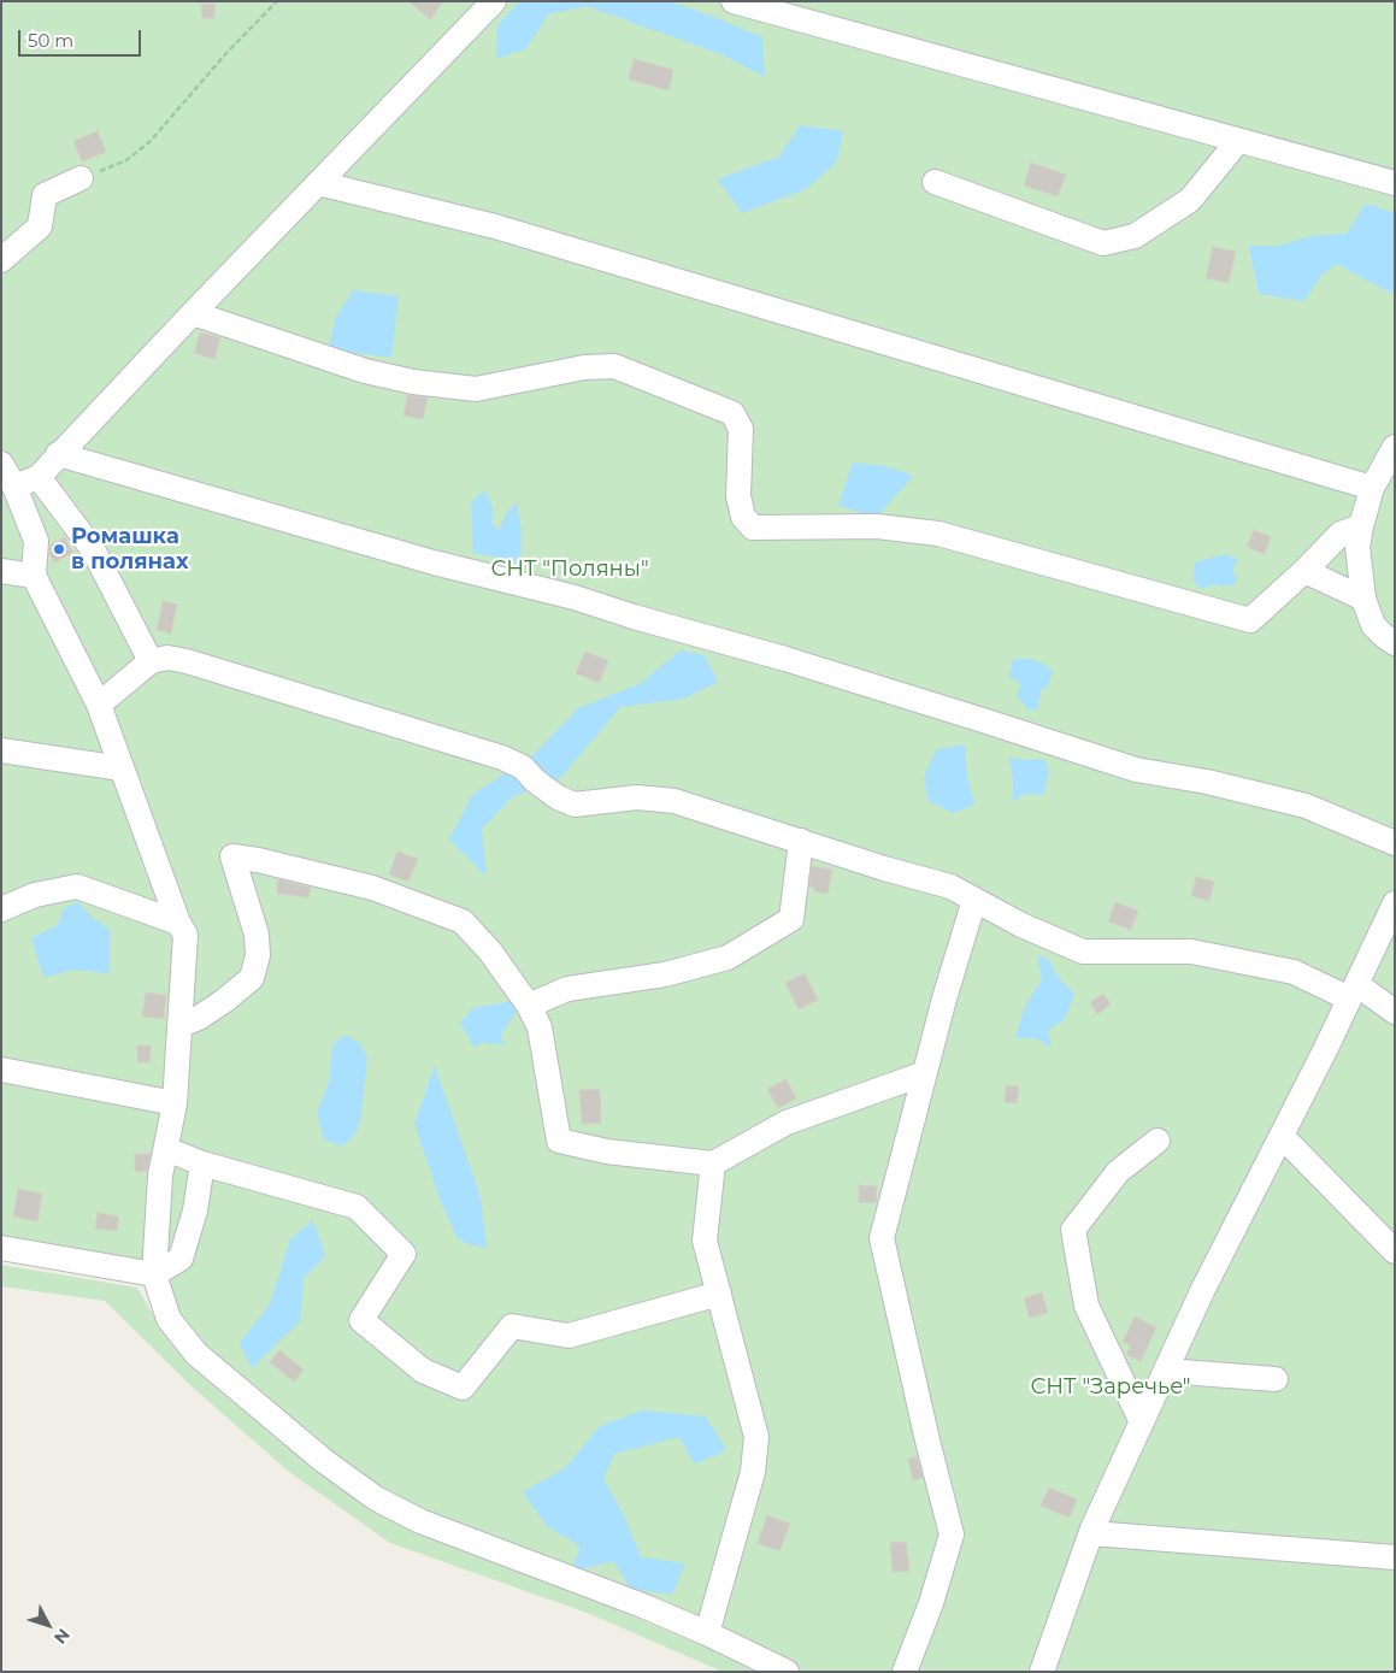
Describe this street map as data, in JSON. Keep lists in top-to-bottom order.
{
  "parks": ["СНТ \"Поляны\"", "СНТ \"Заречье\""],
  "places": ["Ромашка в полянах"],
  "scale_bar": "50 m",
  "north": "bottom right"
}
